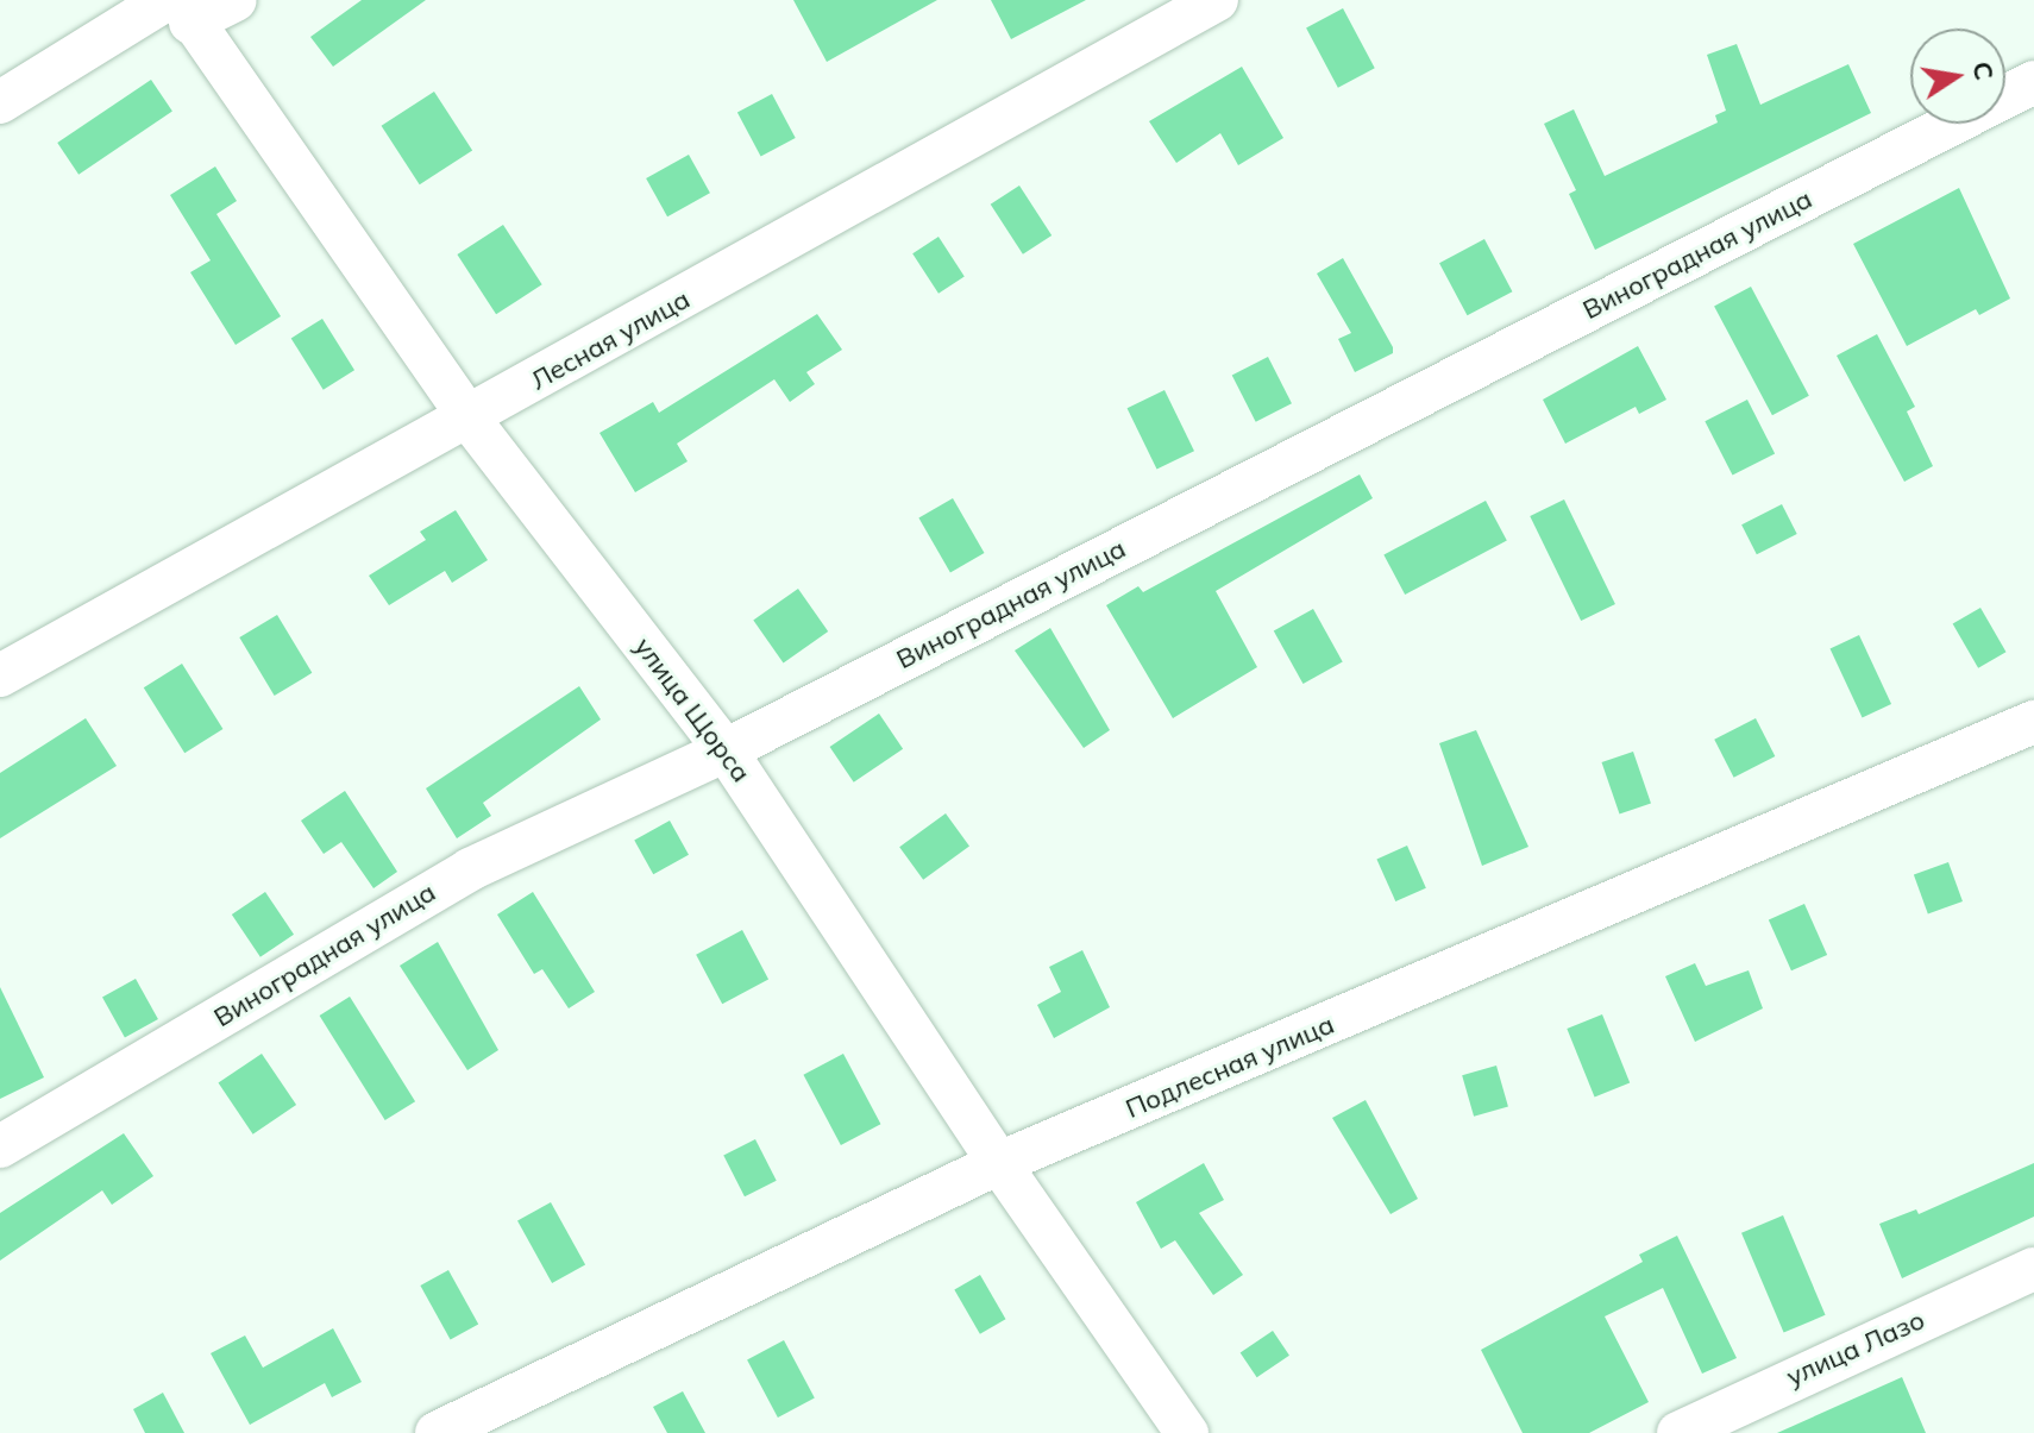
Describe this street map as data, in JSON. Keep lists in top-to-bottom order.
{
  "streets": {
    "street": [
      "Виноградная улица",
      "Лесная улица",
      "улица Щорса",
      "Подлесная улица",
      "улица Лазо"
    ]
  },
  "crossings": [
    ["Виноградная улица", "улица Щорса"],
    ["Лесная улица", "улица Щорса"],
    ["улица Щорса", "Подлесная улица"]
  ],
  "north": "right"
}
